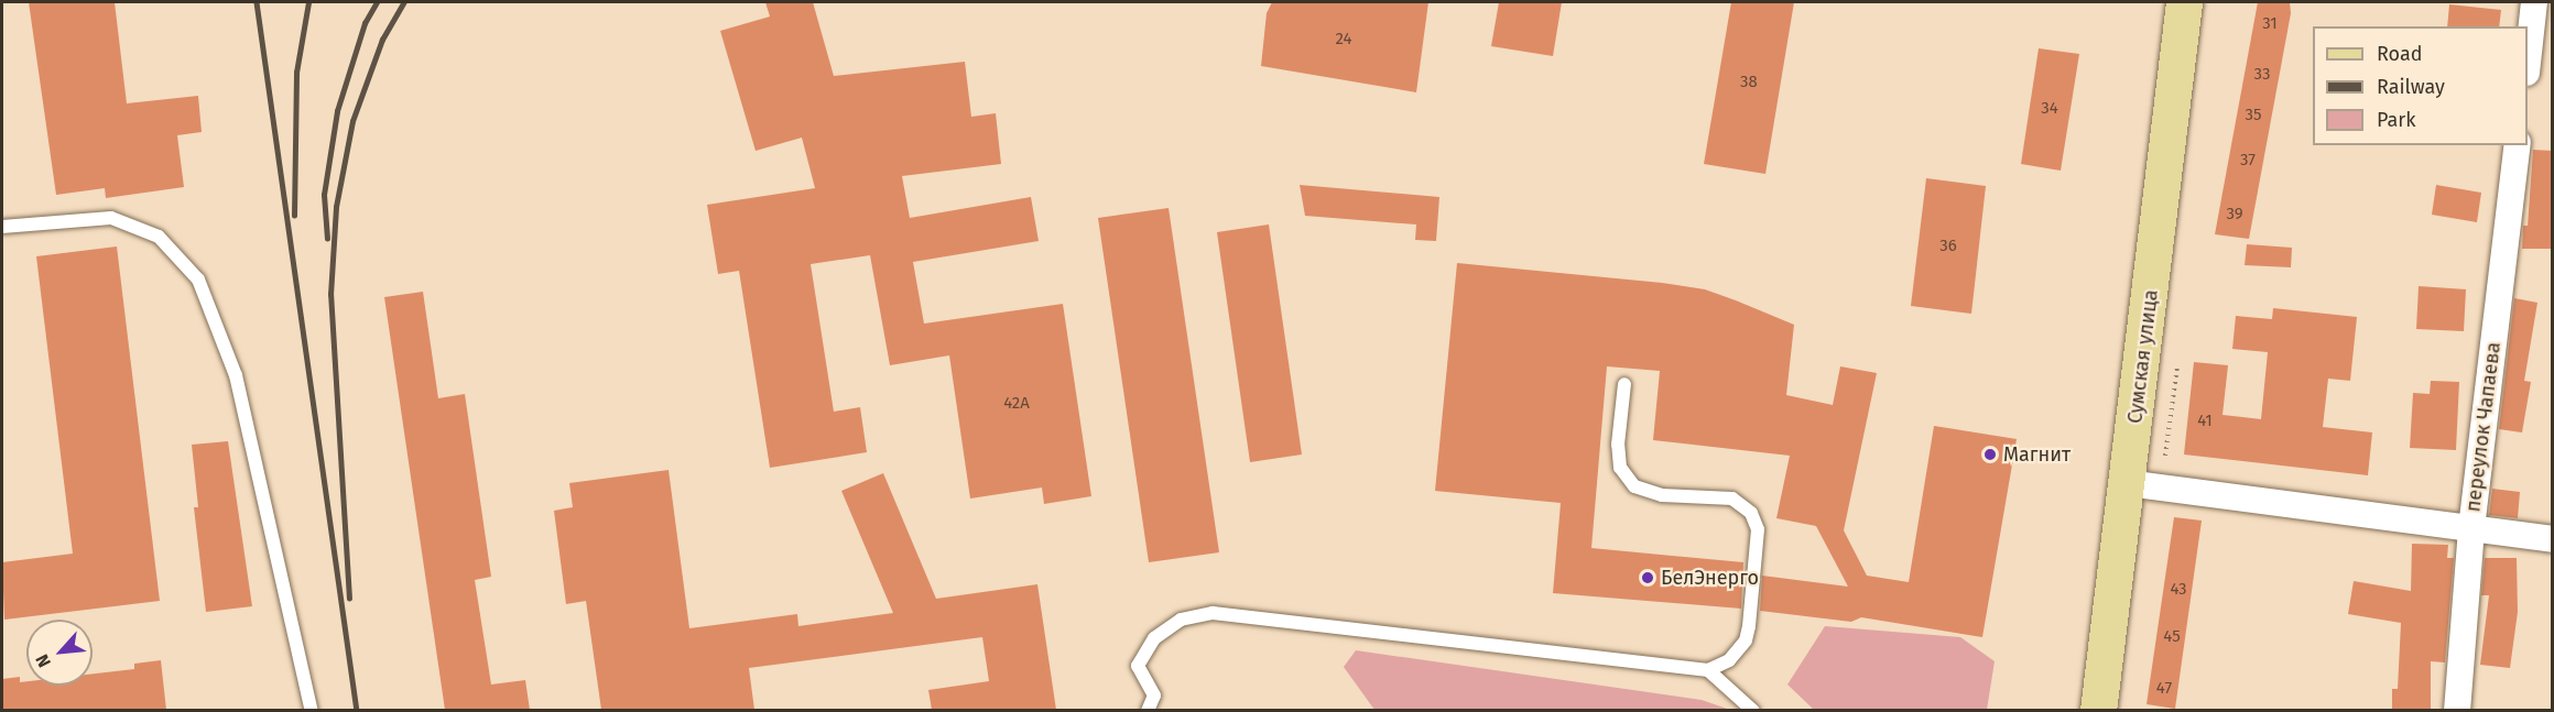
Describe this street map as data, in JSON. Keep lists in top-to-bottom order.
{
  "streets": {
    "main road": ["Сумская улица"],
    "street": ["переулок Чапаева"]
  },
  "places": ["Магнит", "БелЭнерго"],
  "house_numbers": [
    "31",
    "24",
    "33",
    "38",
    "34",
    "35",
    "37",
    "39",
    "36",
    "42А",
    "41",
    "43",
    "45",
    "47"
  ],
  "legend": ["Road", "Railway", "Park"],
  "north": "bottom left"
}
